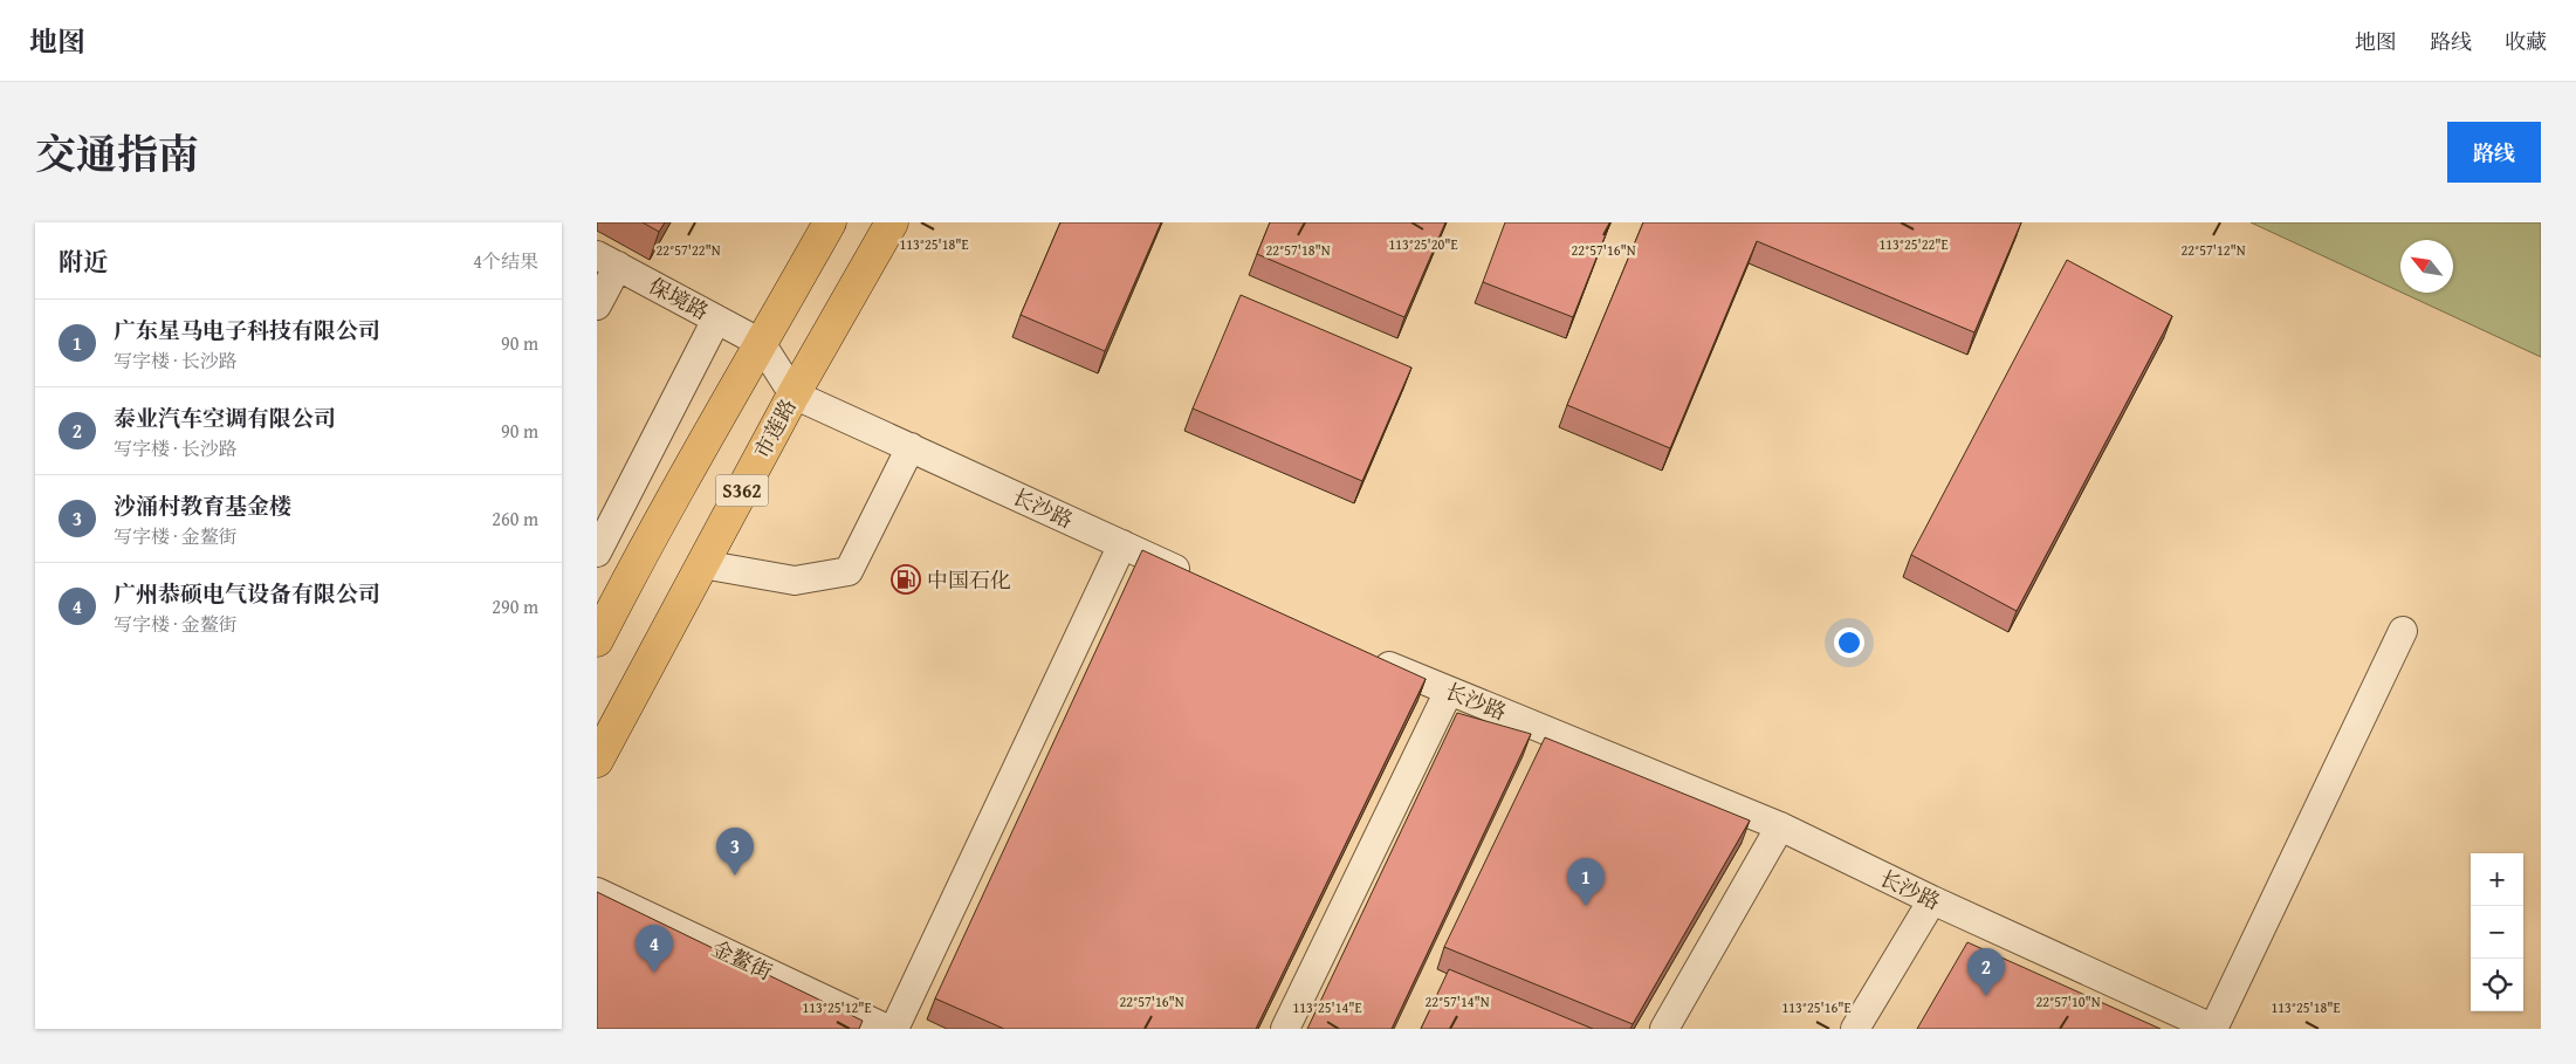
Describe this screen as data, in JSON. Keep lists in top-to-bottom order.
{
  "streets": {
    "main road": ["市莲路", "S362"],
    "street": ["保境路", "长沙路", "金鳌街"]
  },
  "crossings": [
    ["保境路", "S362"],
    ["市莲路", "长沙路"]
  ],
  "places": {
    "fuel station": ["中国石化"]
  },
  "north": "top left",
  "page": {
    "header": "地图",
    "nav": ["地图", "路线", "收藏"],
    "title": "交通指南",
    "buttons": "路线",
    "heading": ["附近", "4个结果"],
    "list": [
      {
        "mark": "1",
        "name": "广东星马电子科技有限公司",
        "note": "写字楼 · 长沙路",
        "value": "90 m"
      },
      {
        "mark": "2",
        "name": "泰业汽车空调有限公司",
        "note": "写字楼 · 长沙路",
        "value": "90 m"
      },
      {
        "mark": "3",
        "name": "沙涌村教育基金楼",
        "note": "写字楼 · 金鳌街",
        "value": "260 m"
      },
      {
        "mark": "4",
        "name": "广州恭硕电气设备有限公司",
        "note": "写字楼 · 金鳌街",
        "value": "290 m"
      }
    ],
    "pins": [
      "3",
      "1",
      "4",
      "2"
    ],
    "map_buttons": ["+", "−"]
  },
  "coordinates": [
    "113°25'20\"E",
    "113°25'22\"E",
    "113°25'18\"E",
    "22°57'22\"N",
    "22°57'18\"N",
    "22°57'16\"N",
    "22°57'12\"N",
    "22°57'14\"N",
    "22°57'10\"N",
    "113°25'12\"E",
    "113°25'14\"E",
    "113°25'16\"E"
  ]
}
